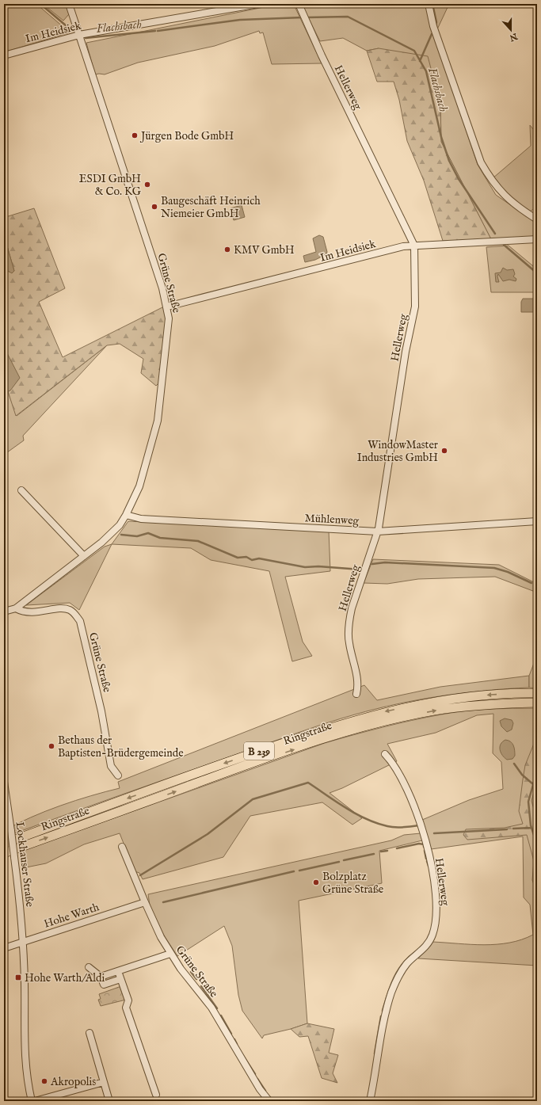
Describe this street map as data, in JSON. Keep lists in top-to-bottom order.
{
  "streets": {
    "highway": ["Ringstraße", "B 239"],
    "street": [
      "Im Heidsiek",
      "Hellerweg",
      "Grüne Straße",
      "Mühlenweg",
      "Lockhauser Straße",
      "Hohe Warth"
    ]
  },
  "crossings": [
    ["Im Heidsiek", "Hellerweg"],
    ["Im Heidsiek", "Grüne Straße"],
    ["Hellerweg", "Mühlenweg"],
    ["Grüne Straße", "Mühlenweg"],
    ["Grüne Straße", "Hohe Warth"],
    ["Lockhauser Straße", "Hohe Warth"]
  ],
  "water": ["Flachsbach"],
  "places": {
    "other": [
      "Jürgen Bode GmbH",
      "ESDI GmbH & Co. KG",
      "Baugeschäft Heinrich Niemeier GmbH",
      "KMV GmbH",
      "WindowMaster Industries GmbH",
      "Bethaus der Baptisten-Brüdergemeinde",
      "Bolzplatz Grüne Straße",
      "Akropolis"
    ],
    "transit": ["Hohe Warth/Aldi"]
  },
  "north": "bottom"
}
